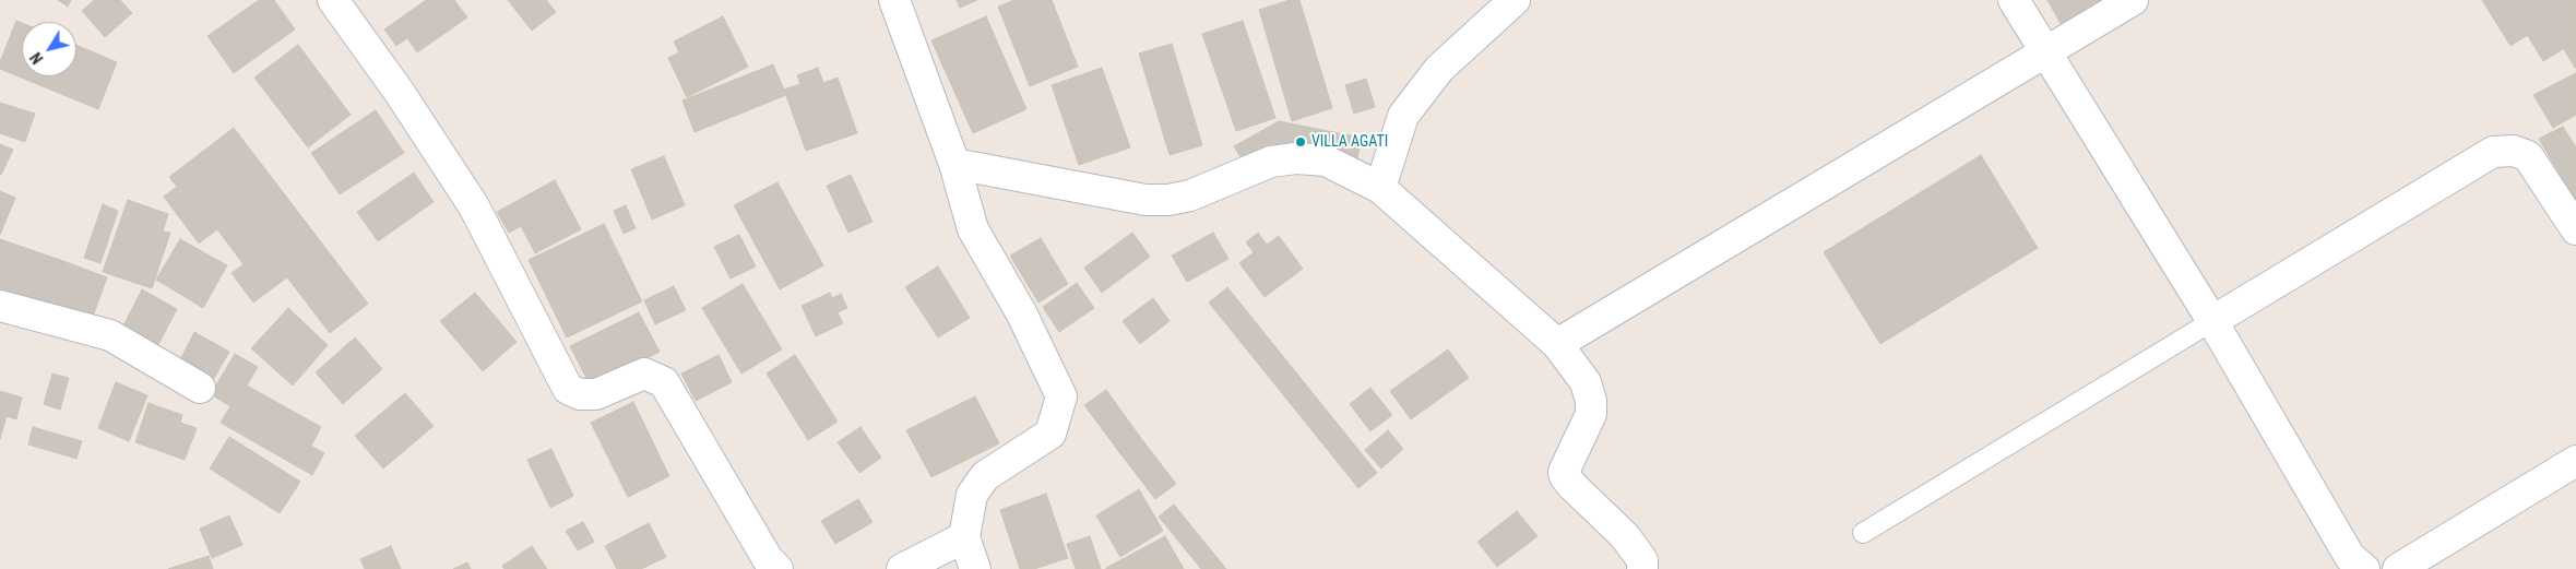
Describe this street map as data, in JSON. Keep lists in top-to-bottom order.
{
  "places": ["VILLA AGATI"],
  "north": "bottom left"
}
